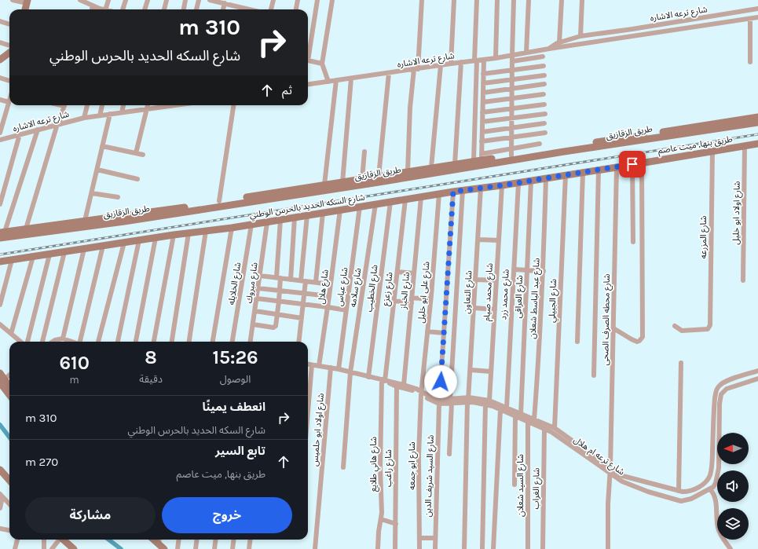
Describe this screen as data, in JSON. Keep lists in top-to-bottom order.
{
  "streets": {
    "main road": ["طريق الزقازيق", "طريق بنها, ميت عاصم", "شارع السكه الحديد بالحرس الوطني"],
    "street": [
      "شارع ترعه الاشاره",
      "شارع اولاد ابو خليل",
      "شارع المزرعه",
      "شارع مبروك",
      "شارع الخلايله",
      "شارع هلال",
      "شارع عباس",
      "شارع سلامه",
      "شارع الخطيب",
      "شارع زعزع",
      "شارع الخباز",
      "شارع على ابو خليل",
      "شارع التعاون",
      "شارع محمد صيام",
      "شارع محمد زرد",
      "شارع العراقى",
      "شارع عبد الباسط شعلان",
      "شارع الجبيلي",
      "شارع محطه الصرف الصحى",
      "شارع اولاد ابو حلميس",
      "شارع ترعه ام هلال",
      "شارع هاني طلايع",
      "شارع ابو جمعه",
      "شارع راغب",
      "شارع السيد شريف الدين",
      "شارع السيد شعلان",
      "شارع الغراب"
    ]
  },
  "crossings": [
    ["طريق بنها, ميت عاصم", "شارع السكه الحديد بالحرس الوطني"],
    ["طريق بنها, ميت عاصم", "شارع اولاد ابو خليل"],
    ["طريق بنها, ميت عاصم", "شارع المزرعه"],
    ["طريق بنها, ميت عاصم", "شارع محطه الصرف الصحى"],
    ["شارع السكه الحديد بالحرس الوطني", "شارع مبروك"],
    ["شارع السكه الحديد بالحرس الوطني", "شارع الخلايله"],
    ["شارع السكه الحديد بالحرس الوطني", "شارع هلال"],
    ["شارع السكه الحديد بالحرس الوطني", "شارع عباس"],
    ["شارع السكه الحديد بالحرس الوطني", "شارع سلامه"],
    ["شارع السكه الحديد بالحرس الوطني", "شارع الخطيب"],
    ["شارع السكه الحديد بالحرس الوطني", "شارع زعزع"],
    ["شارع السكه الحديد بالحرس الوطني", "شارع الخباز"],
    ["شارع السكه الحديد بالحرس الوطني", "شارع على ابو خليل"],
    ["شارع السكه الحديد بالحرس الوطني", "شارع التعاون"],
    ["شارع السكه الحديد بالحرس الوطني", "شارع محمد صيام"],
    ["شارع السكه الحديد بالحرس الوطني", "شارع محمد زرد"],
    ["شارع السكه الحديد بالحرس الوطني", "شارع العراقى"],
    ["شارع السكه الحديد بالحرس الوطني", "شارع عبد الباسط شعلان"],
    ["شارع السكه الحديد بالحرس الوطني", "شارع الجبيلي"],
    ["شارع السكه الحديد بالحرس الوطني", "شارع محطه الصرف الصحى"],
    ["شارع السكه الحديد بالحرس الوطني", "شارع السيد شريف الدين"],
    ["شارع زعزع", "شارع هاني طلايع"],
    ["شارع على ابو خليل", "شارع ابو جمعه"],
    ["شارع التعاون", "شارع ترعه ام هلال"],
    ["شارع محمد صيام", "شارع ترعه ام هلال"],
    ["شارع محمد زرد", "شارع ترعه ام هلال"],
    ["شارع العراقى", "شارع ترعه ام هلال"],
    ["شارع عبد الباسط شعلان", "شارع ترعه ام هلال"],
    ["شارع الجبيلي", "شارع ترعه ام هلال"],
    ["شارع محطه الصرف الصحى", "شارع ترعه ام هلال"],
    ["شارع ترعه ام هلال", "شارع السيد شريف الدين"],
    ["شارع ترعه ام هلال", "شارع السيد شعلان"],
    ["شارع ترعه ام هلال", "شارع الغراب"]
  ],
  "north": "left",
  "page": {
    "turn": ["310 m", "شارع السكه الحديد بالحرس الوطني"],
    "then": "ثم",
    "eta": [
      "15:26",
      "الوصول",
      "8",
      "دقيقة",
      "610",
      "m"
    ],
    "list": [
      {
        "name": "انعطف يمينًا",
        "note": "شارع السكه الحديد بالحرس الوطني",
        "value": "310 m"
      },
      {
        "name": "تابع السير",
        "note": "طريق بنها, ميت عاصم",
        "value": "270 m"
      }
    ],
    "buttons": ["خروج", "مشاركة"]
  }
}
